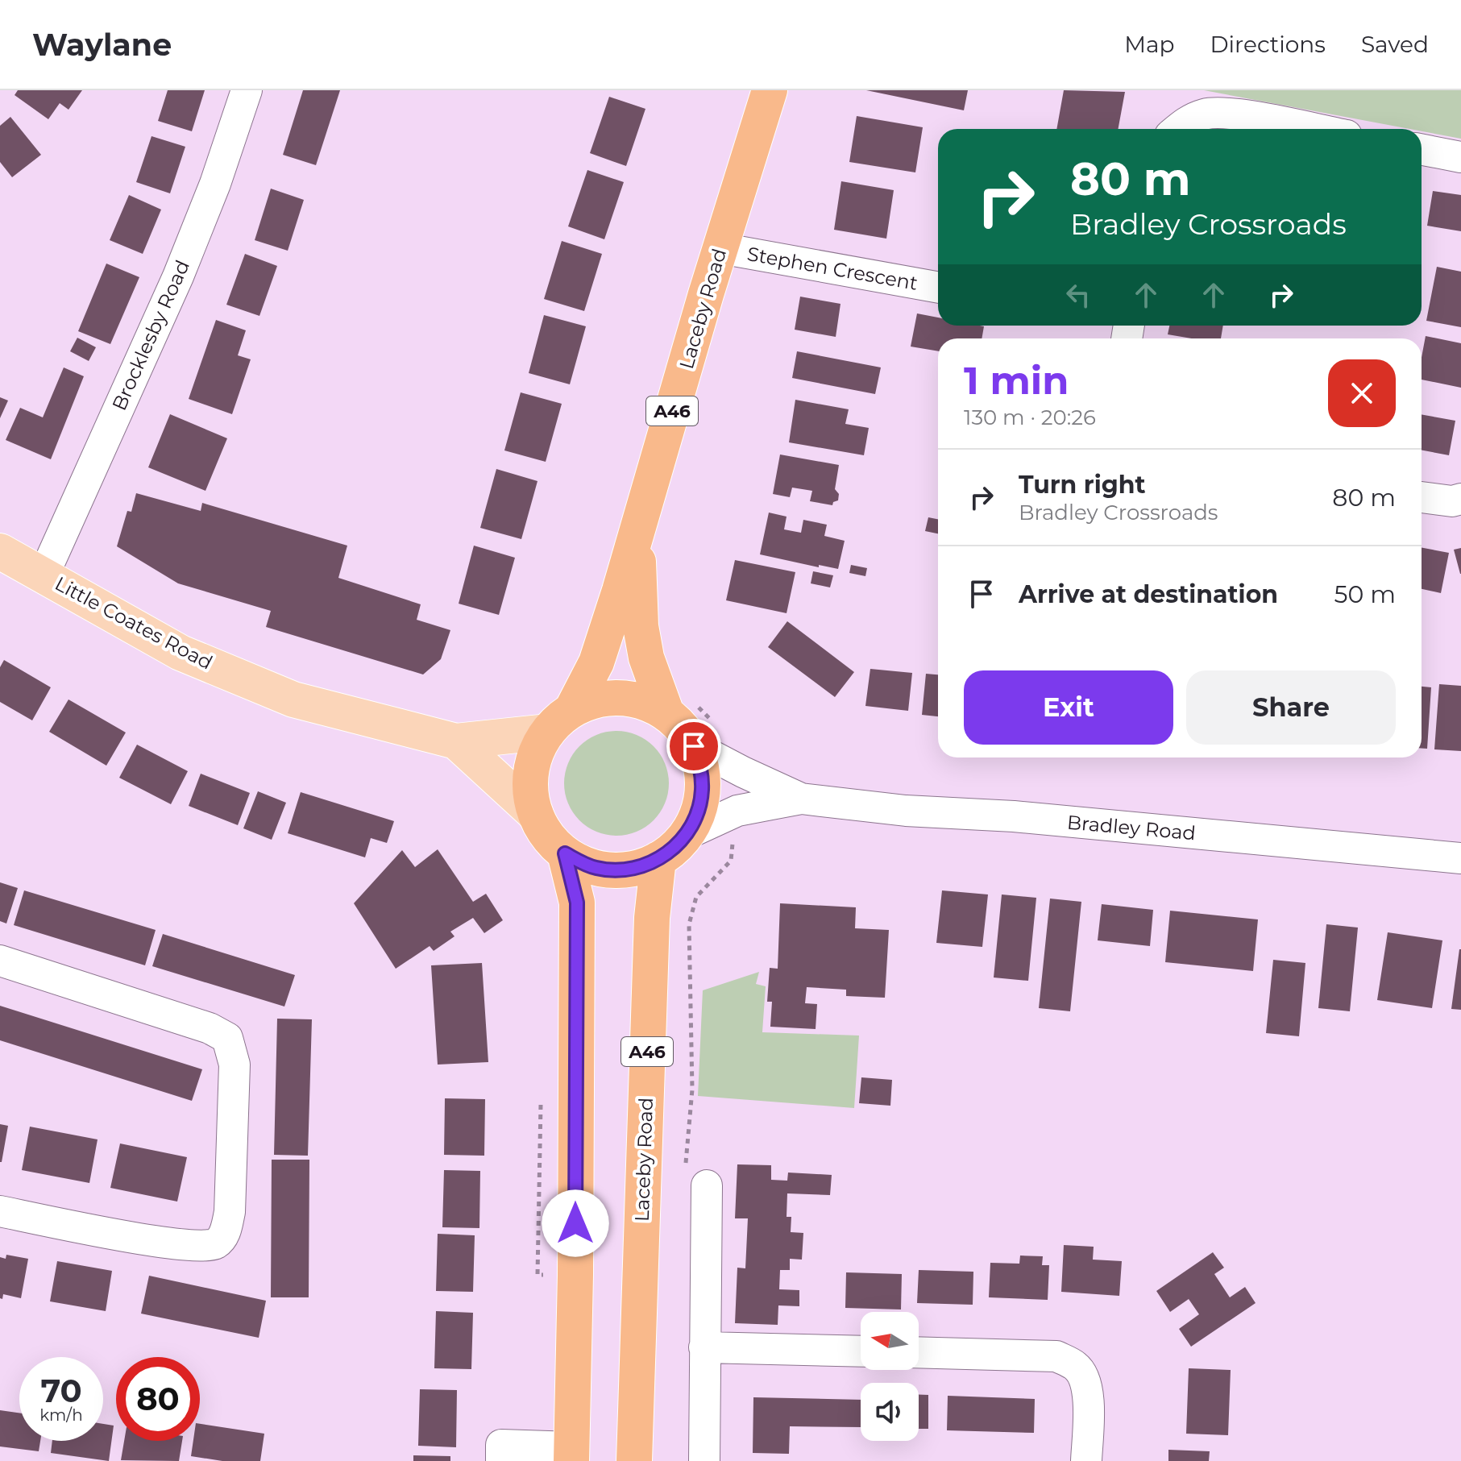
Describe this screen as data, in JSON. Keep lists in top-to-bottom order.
{
  "streets": {
    "highway": ["Laceby Road", "A46"],
    "main road": ["Little Coates Road"],
    "street": ["Stephen Crescent", "Brocklesby Road", "Bradley Road"]
  },
  "crossings": [
    ["Stephen Crescent", "Laceby Road"],
    ["Laceby Road", "A46"],
    ["Laceby Road", "Little Coates Road"],
    ["Laceby Road", "Bradley Road"],
    ["Brocklesby Road", "Little Coates Road"],
    ["A46", "Little Coates Road"],
    ["A46", "Bradley Road"],
    ["Little Coates Road", "Bradley Road"]
  ],
  "north": "left",
  "page": {
    "header": "Waylane",
    "nav": ["Map", "Directions", "Saved"],
    "turn": ["80 m", "Bradley Crossroads"],
    "heading": ["1 min", "130 m · 20:26"],
    "list": [
      {
        "name": "Turn right",
        "note": "Bradley Crossroads",
        "value": "80 m"
      },
      {
        "name": "Arrive at destination",
        "value": "50 m"
      }
    ],
    "buttons": ["Exit", "Share"],
    "speed": "70 km/h",
    "limit": "80"
  }
}
